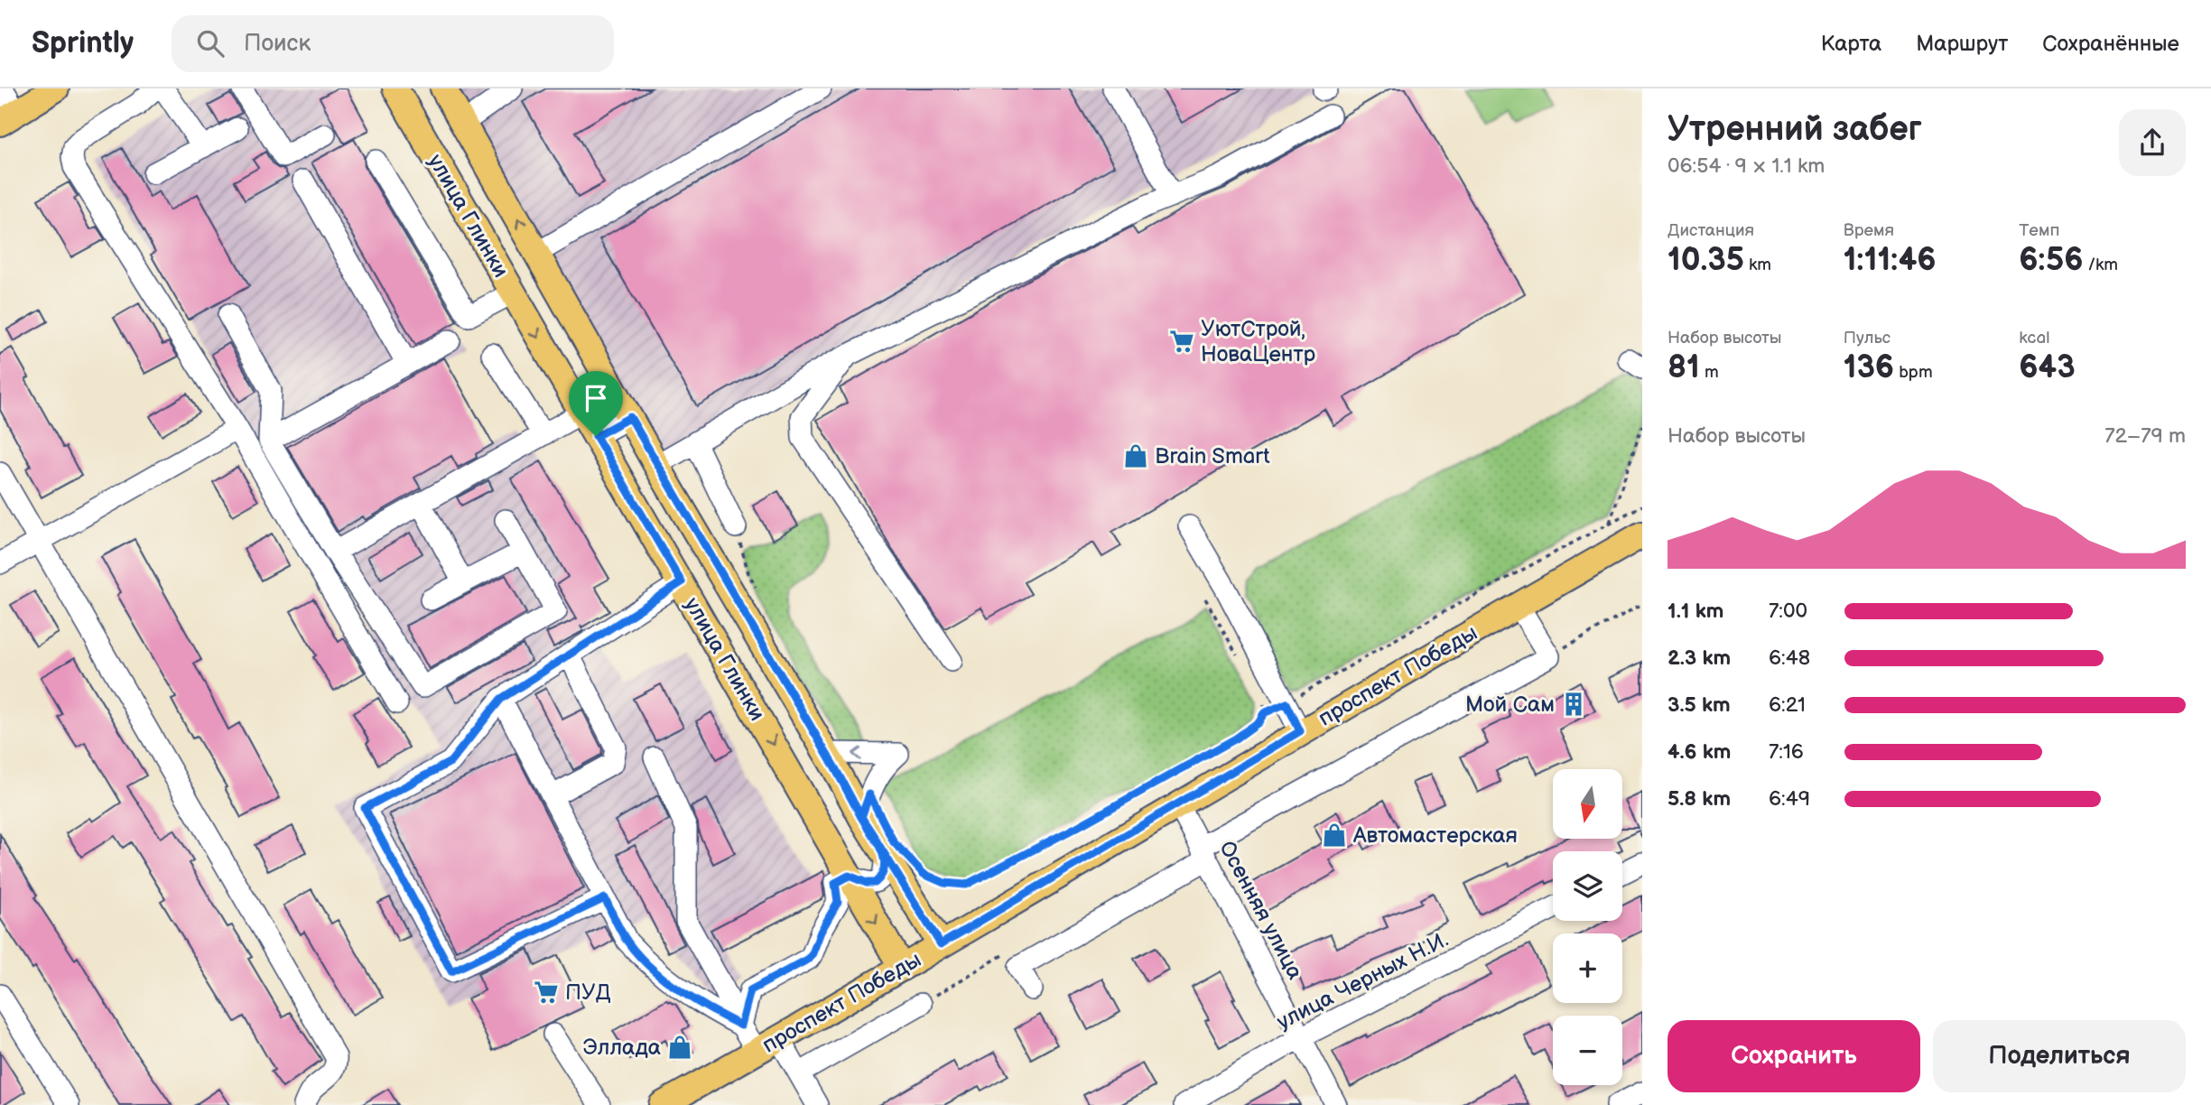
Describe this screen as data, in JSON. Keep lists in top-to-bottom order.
{
  "streets": {
    "main road": ["улица Глинки", "проспект Победы"],
    "street": ["Осенняя улица", "улица Черных Н.И."]
  },
  "crossings": [
    ["улица Глинки", "проспект Победы"],
    ["проспект Победы", "Осенняя улица"],
    ["Осенняя улица", "улица Черных Н.И."]
  ],
  "places": {
    "supermarket": ["УютСтрой, НоваЦентр", "ПУД"],
    "shop": ["Brain Smart", "Автомастерская", "Эллада"],
    "building": ["Мой Сам"]
  },
  "north": "bottom",
  "page": {
    "header": "Sprintly",
    "search": "Поиск",
    "nav": ["Карта", "Маршрут", "Сохранённые"],
    "heading": ["Утренний забег", "06:54 · 9 × 1.1 km"],
    "stats": [
      ["Дистанция", "10.35 km"],
      ["Время", "1:11:46"],
      ["Темп", "6:56 /km"],
      ["Набор высоты", "81 m"],
      ["Пульс", "136 bpm"],
      ["kcal", "643"]
    ],
    "chart": ["Набор высоты", "72–79 m"],
    "list": [
      {
        "name": "1.1 km",
        "note": "7:00"
      },
      {
        "name": "2.3 km",
        "note": "6:48"
      },
      {
        "name": "3.5 km",
        "note": "6:21"
      },
      {
        "name": "4.6 km",
        "note": "7:16"
      },
      {
        "name": "5.8 km",
        "note": "6:49"
      }
    ],
    "map_buttons": ["+", "−"],
    "buttons": ["Сохранить", "Поделиться"]
  }
}
